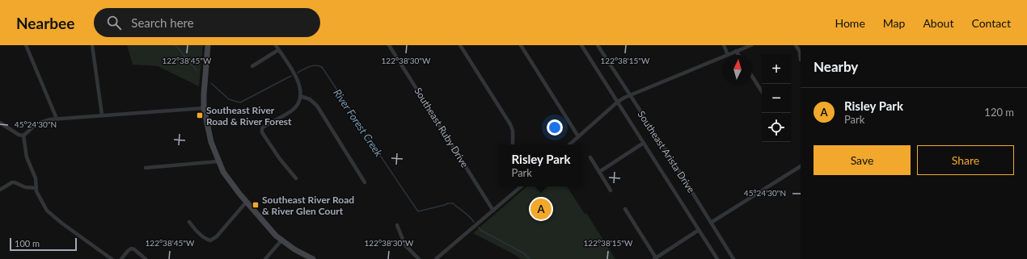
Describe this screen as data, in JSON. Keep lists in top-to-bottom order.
{
  "streets": {
    "street": ["Southeast Ruby Drive", "Southeast Arista Drive"]
  },
  "water": ["River Forest Creek"],
  "places": {
    "transit": ["Southeast River Road & River Forest", "Southeast River Road & River Glen Court"]
  },
  "scale_bar": "100 m",
  "north": "top",
  "page": {
    "header": "Nearbee",
    "search": "Search here",
    "nav": [
      "Home",
      "Map",
      "About",
      "Contact"
    ],
    "heading": "Nearby",
    "map_buttons": ["+", "−"],
    "list": [
      {
        "mark": "A",
        "name": "Risley Park",
        "note": "Park",
        "value": "120 m"
      }
    ],
    "buttons": ["Save", "Share"],
    "popup": ["Risley Park", "Park"],
    "pins": "A",
    "scale": "100 m"
  },
  "coordinates": [
    "122°38'45\"W",
    "122°38'30\"W",
    "122°38'15\"W",
    "45°24'30\"N"
  ]
}
